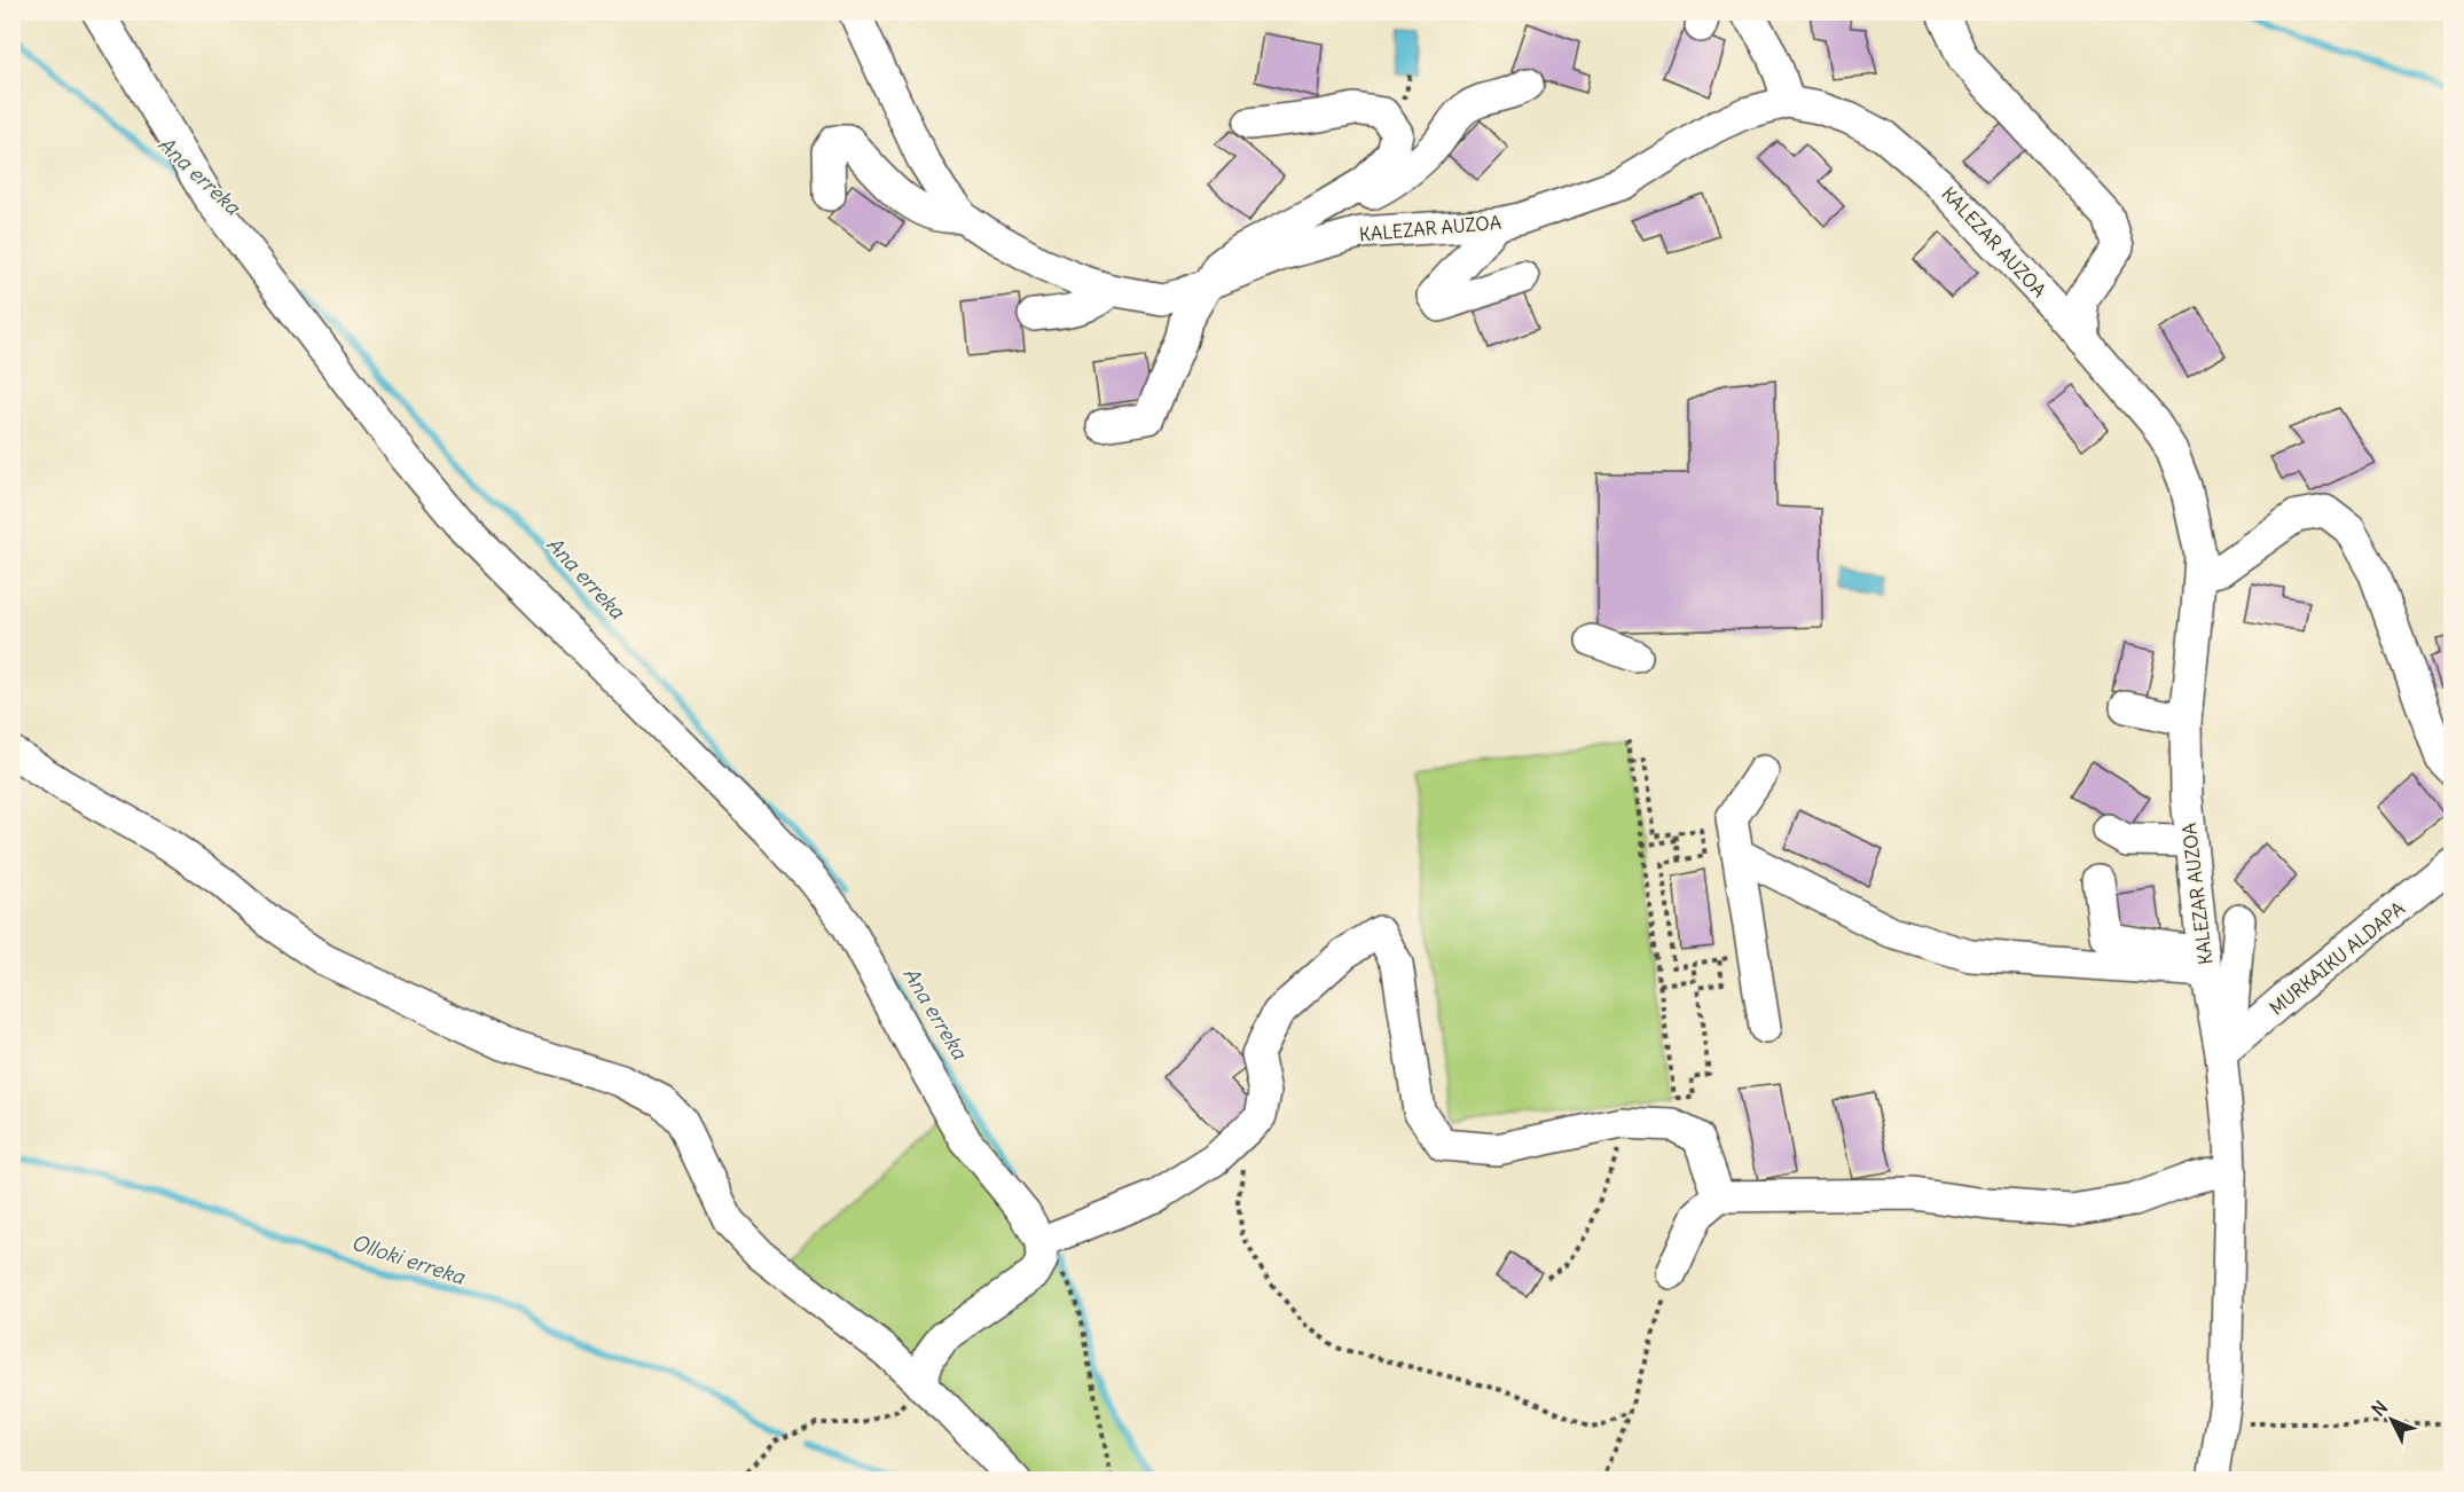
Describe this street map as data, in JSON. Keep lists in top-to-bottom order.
{
  "streets": {
    "street": ["KALEZAR AUZOA", "MURKAIKU ALDAPA"]
  },
  "crossings": [
    ["KALEZAR AUZOA", "MURKAIKU ALDAPA"]
  ],
  "water": ["Ana erreka", "Olloki erreka"],
  "north": "top left"
}
